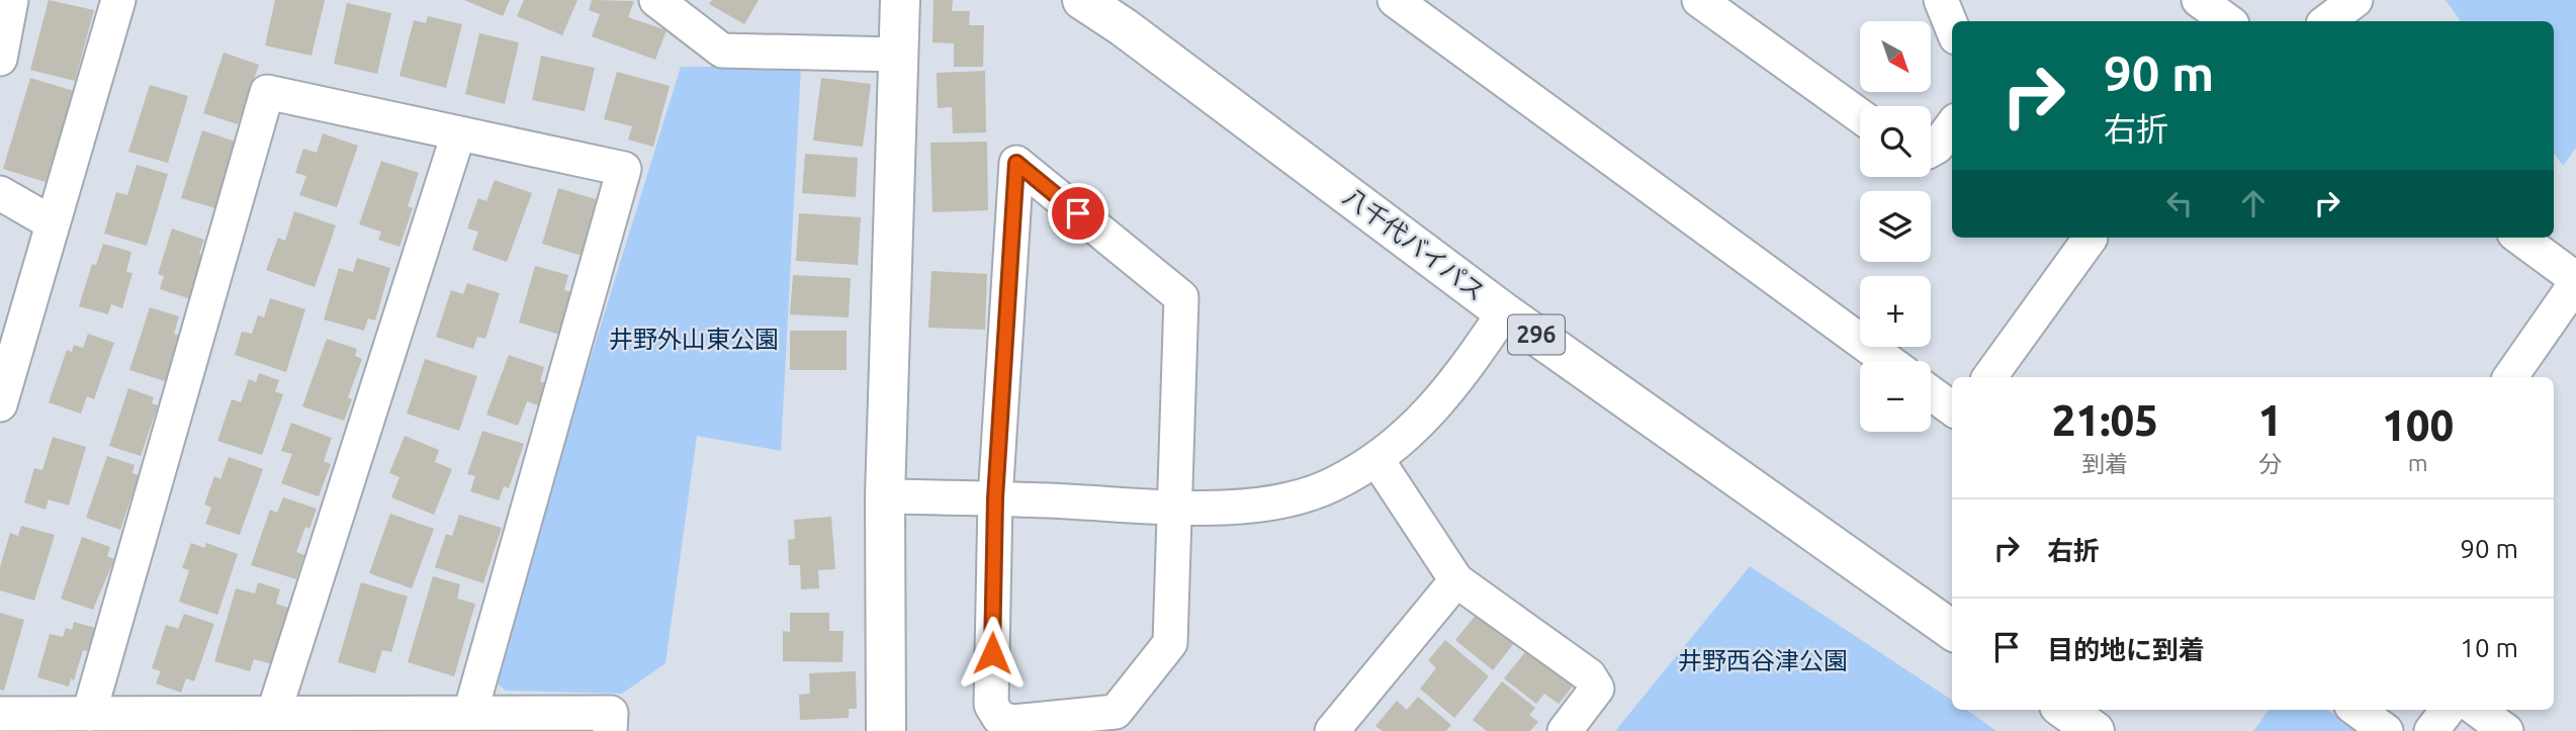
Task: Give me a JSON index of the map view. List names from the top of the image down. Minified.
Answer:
{"streets":{"main road":["八千代バイパス","296"]},"parks":["井野外山東公園","井野西谷津公園"],"north":"bottom right","page":{"map_buttons":["+","−"],"turn":["90 m","右折"],"eta":["21:05","到着","1","分","100","m"],"list":[{"name":"右折","value":"90 m"},{"name":"目的地に到着","value":"10 m"}]}}
